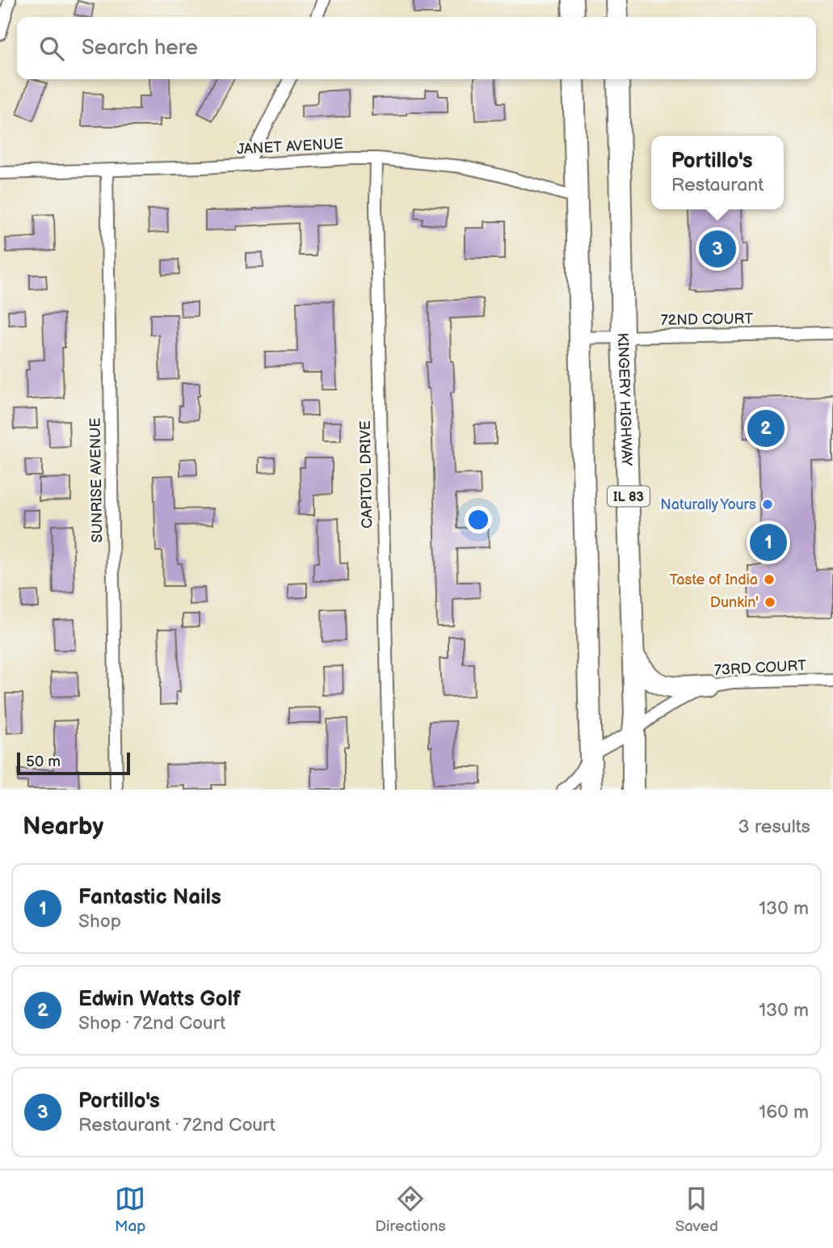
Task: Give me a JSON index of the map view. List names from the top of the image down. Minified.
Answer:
{"streets":{"highway":["KINGERY HIGHWAY","IL 83"],"street":["JANET AVENUE","72ND COURT","CAPITOL DRIVE","SUNRISE AVENUE","73RD COURT"]},"crossings":[["JANET AVENUE","CAPITOL DRIVE"],["JANET AVENUE","SUNRISE AVENUE"],["72ND COURT","KINGERY HIGHWAY"],["KINGERY HIGHWAY","73RD COURT"]],"places":["Naturally Yours","Taste of India","Dunkin'"],"scale_bar":"50 m","page":{"search":"Search here","popup":["Portillo's","Restaurant"],"pins":["3","2","1"],"scale":"50 m","heading":["Nearby","3 results"],"list":[{"mark":"1","name":"Fantastic Nails","note":"Shop","value":"130 m"},{"mark":"2","name":"Edwin Watts Golf","note":"Shop · 72nd Court","value":"130 m"},{"mark":"3","name":"Portillo's","note":"Restaurant · 72nd Court","value":"160 m"}],"nav":["Map","Directions","Saved"]}}
